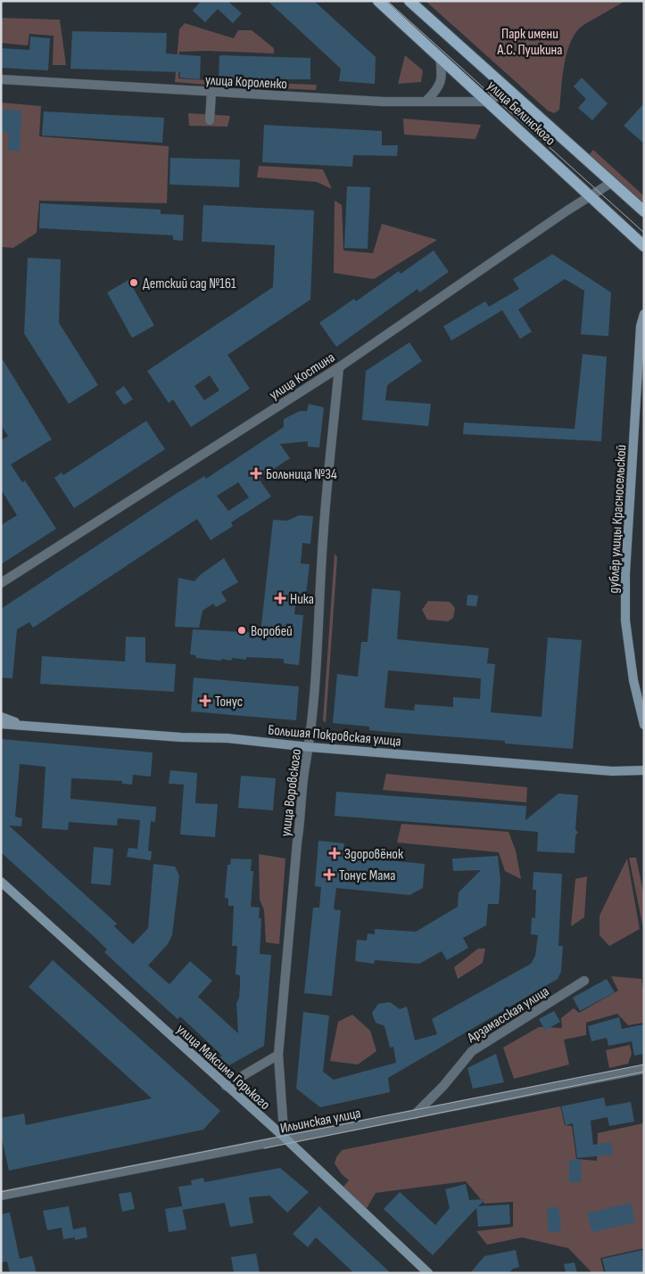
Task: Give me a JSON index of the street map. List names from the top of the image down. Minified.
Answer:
{"streets":{"main road":["улица Белинского","дублёр улицы Красносельской","Большая Покровская улица","улица Максима Горького"],"street":["улица Короленко","улица Костина","улица Воровского","Арзамасская улица","Ильинская улица"]},"crossings":[["улица Короленко","улица Белинского"],["улица Белинского","улица Костина"],["улица Костина","улица Воровского"],["Большая Покровская улица","улица Воровского"],["улица Воровского","улица Максима Горького"],["улица Воровского","Ильинская улица"],["Арзамасская улица","Ильинская улица"],["улица Максима Горького","Ильинская улица"]],"parks":["Парк имени А.С. Пушкина"],"places":{"other":["Детский сад №161","Воробей"],"health":["Больница №34","Ника","Тонус","Здоровёнок","Тонус Мама"]}}
